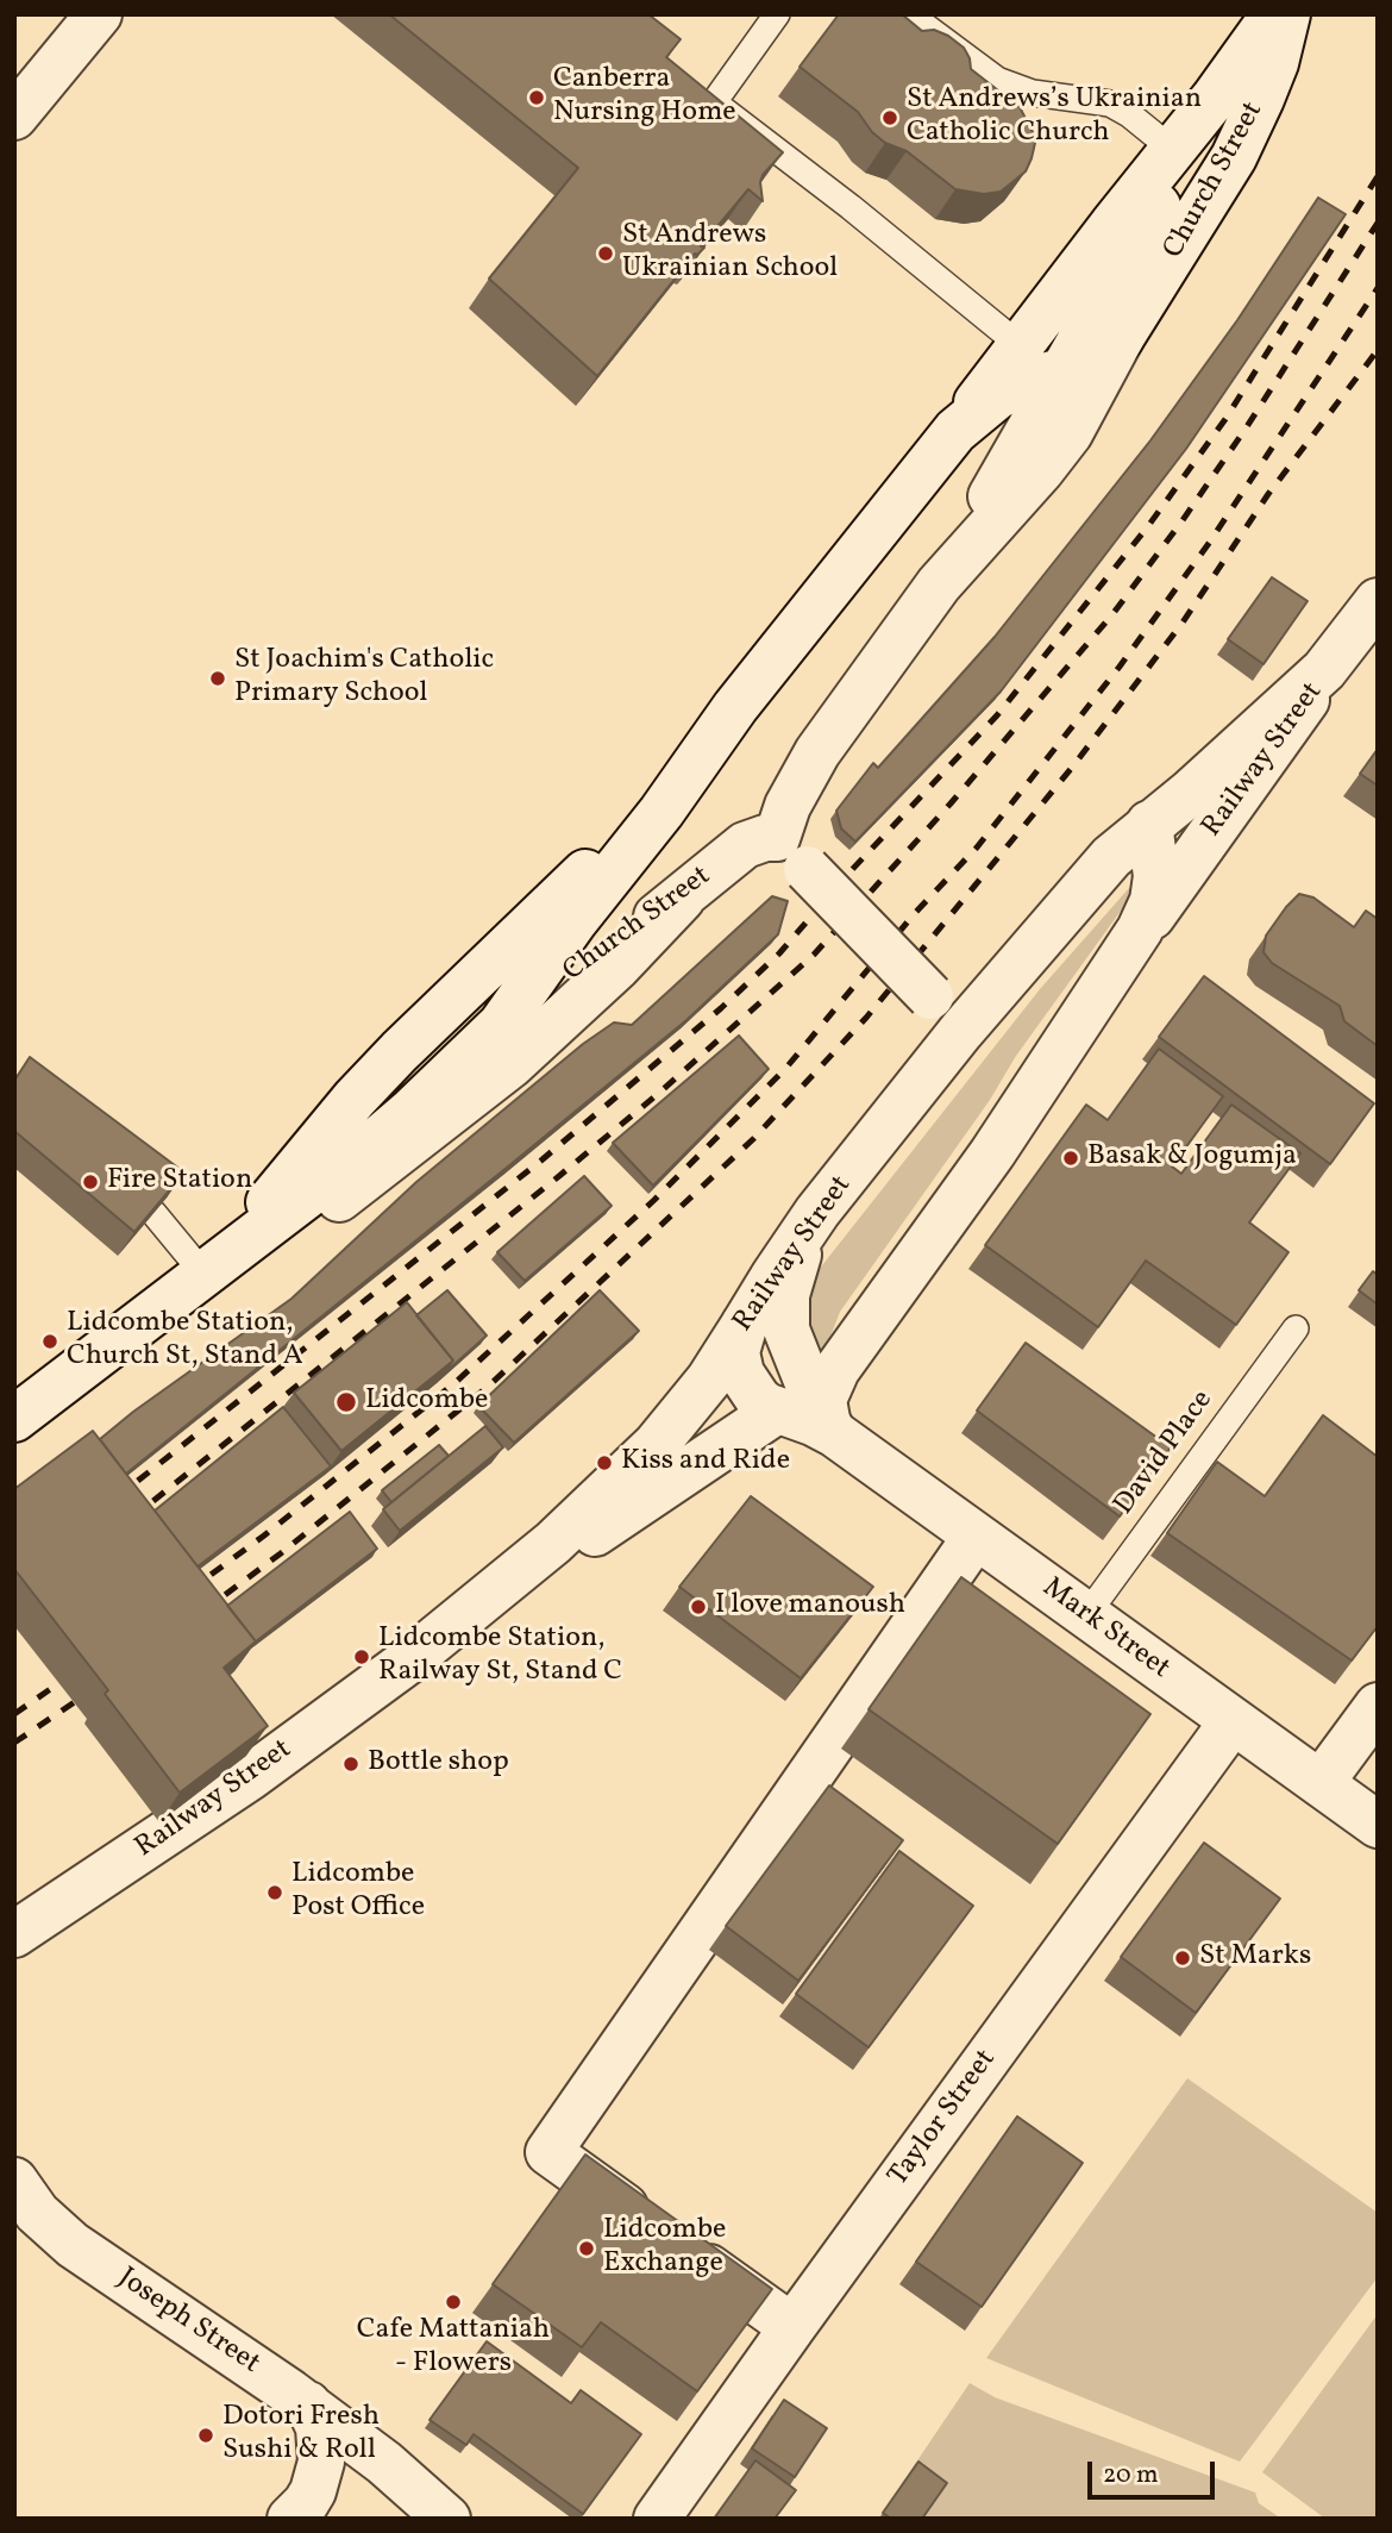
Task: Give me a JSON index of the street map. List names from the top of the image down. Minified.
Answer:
{"streets":{"street":["Church Street","Railway Street","Mark Street","Taylor Street","Joseph Street"],"lane":["David Place"]},"crossings":[["Railway Street","Mark Street"],["David Place","Mark Street"],["Mark Street","Taylor Street"]],"places":["Canberra Nursing Home","St Andrews’s Ukrainian Catholic Church","St Andrews Ukrainian School","St Joachim's Catholic Primary School","Basak & Jogumja","Fire Station","Lidcombe Station, Church St, Stand A","Lidcombe","Kiss and Ride","I love manoush","Lidcombe Station, Railway St, Stand C","Bottle shop","Lidcombe Post Office","St Marks","Lidcombe Exchange","Cafe Mattaniah - Flowers","Dotori Fresh Sushi & Roll"],"scale_bar":"20 m"}
